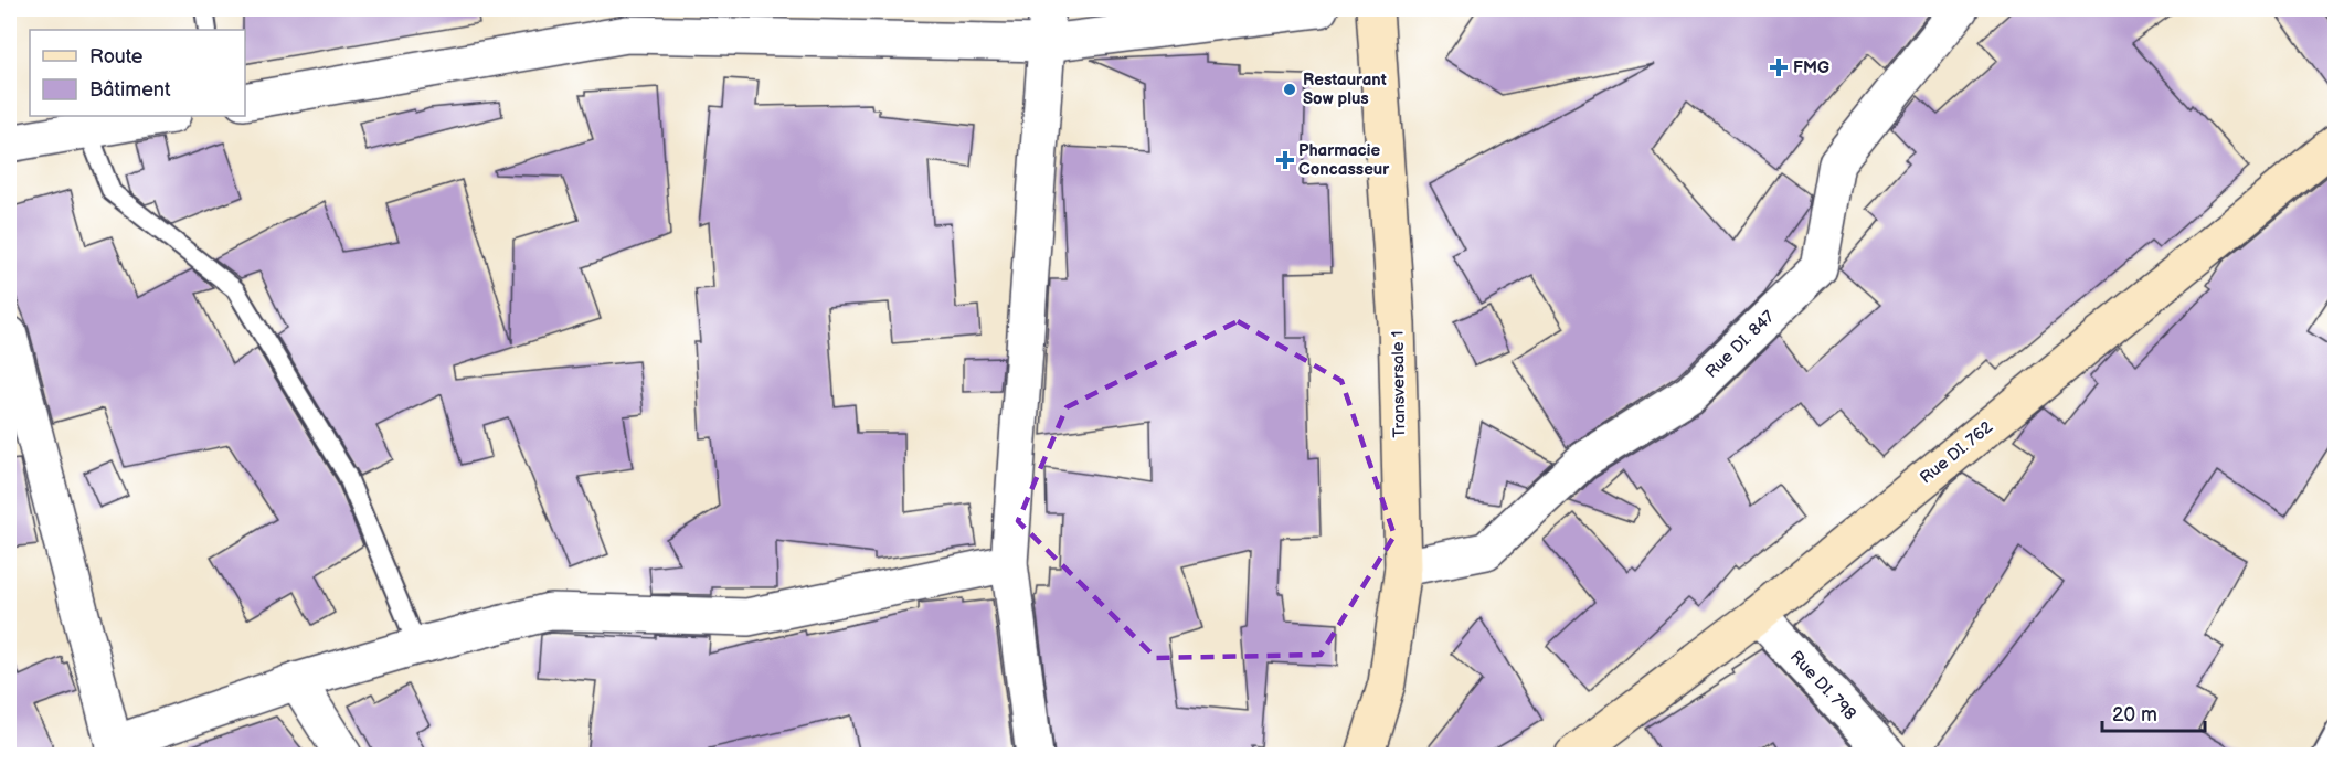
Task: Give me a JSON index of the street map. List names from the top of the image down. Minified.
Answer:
{"streets":{"street":["Rue DI. 847","Transversale 1","Rue DI. 762","Rue DI. 798"]},"crossings":[["Rue DI. 847","Transversale 1"],["Rue DI. 762","Rue DI. 798"]],"places":{"health":["FMG","Pharmacie Concasseur"],"other":["Restaurant Sow plus"]},"legend":["Route","Bâtiment"],"scale_bar":"20 m"}
